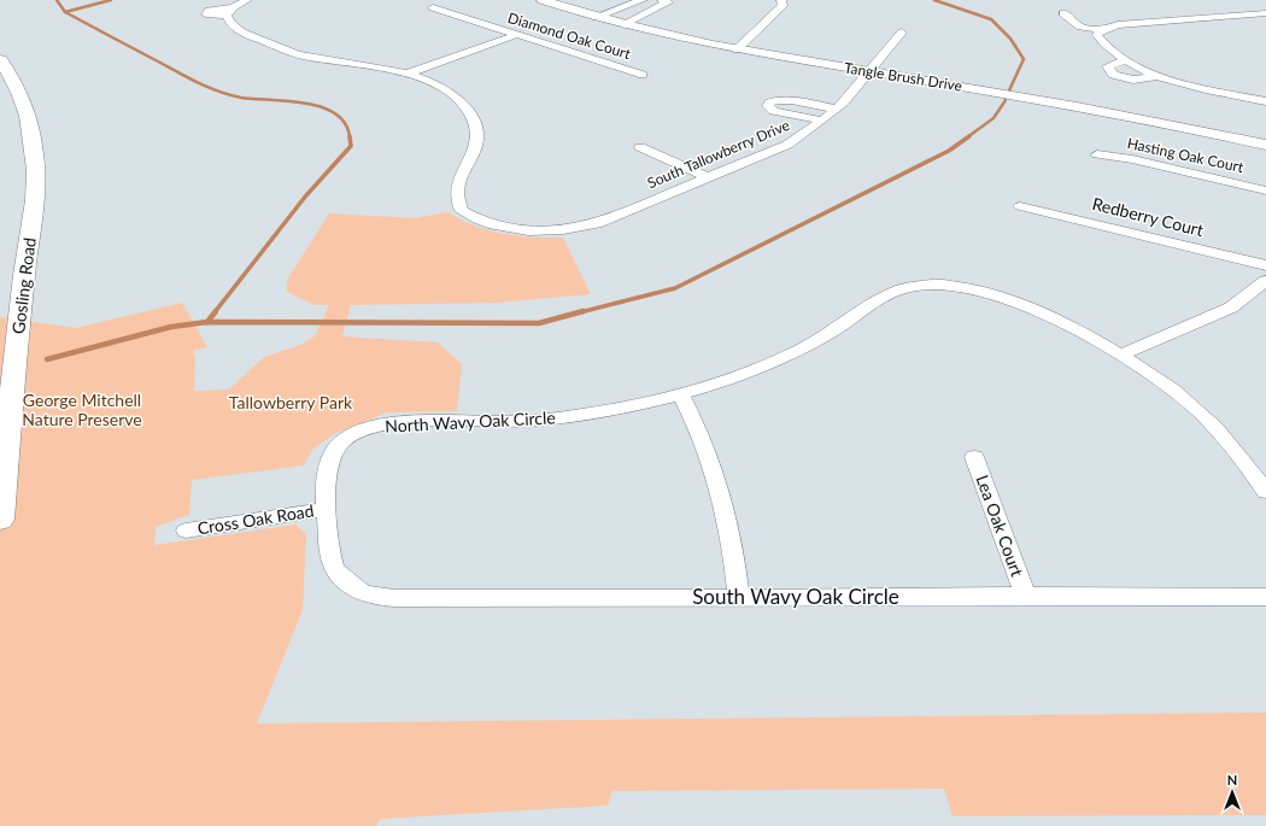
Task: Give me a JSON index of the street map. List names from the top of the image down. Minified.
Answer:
{"streets":{"main road":["Gosling Road"],"street":["Diamond Oak Court","Tangle Brush Drive","South Tallowberry Drive","Hasting Oak Court","Redberry Court","North Wavy Oak Circle","Cross Oak Road","Lea Oak Court","South Wavy Oak Circle"]},"crossings":[["Tangle Brush Drive","South Tallowberry Drive"],["North Wavy Oak Circle","Cross Oak Road"],["North Wavy Oak Circle","South Wavy Oak Circle"],["Lea Oak Court","South Wavy Oak Circle"]],"parks":["George Mitchell Nature Preserve","Tallowberry Park"],"north":"top"}
